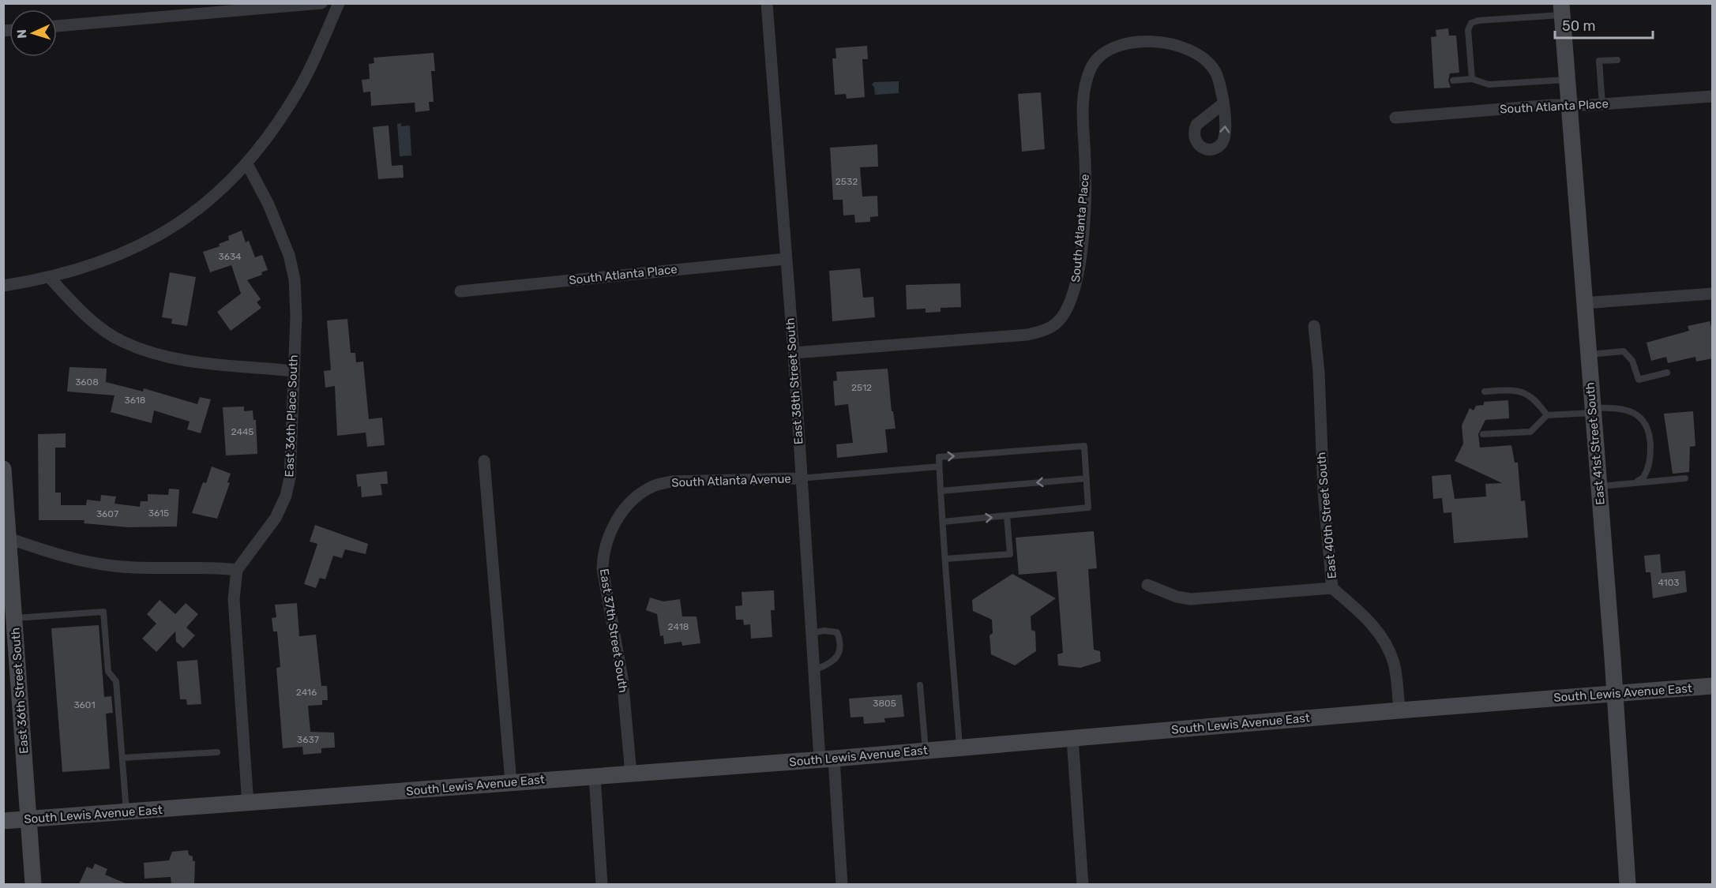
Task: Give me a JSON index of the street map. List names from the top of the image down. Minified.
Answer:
{"streets":{"main road":["East 41st Street South","East 36th Street South","South Lewis Avenue East"],"street":["South Atlanta Place","East 38th Street South","East 36th Place South","South Atlanta Avenue","East 40th Street South","East 37th Street South"]},"crossings":[["South Atlanta Place","East 38th Street South"],["South Atlanta Place","East 41st Street South"],["East 38th Street South","South Atlanta Avenue"],["East 38th Street South","South Lewis Avenue East"],["East 41st Street South","South Lewis Avenue East"],["South Atlanta Avenue","East 37th Street South"],["East 40th Street South","South Lewis Avenue East"],["East 37th Street South","South Lewis Avenue East"],["East 36th Street South","South Lewis Avenue East"]],"house_numbers":["2532","3634","3608","2512","3618","2445","3615","3607","4103","2418","2416","3805","3601","3637"],"scale_bar":"50 m","north":"left"}
